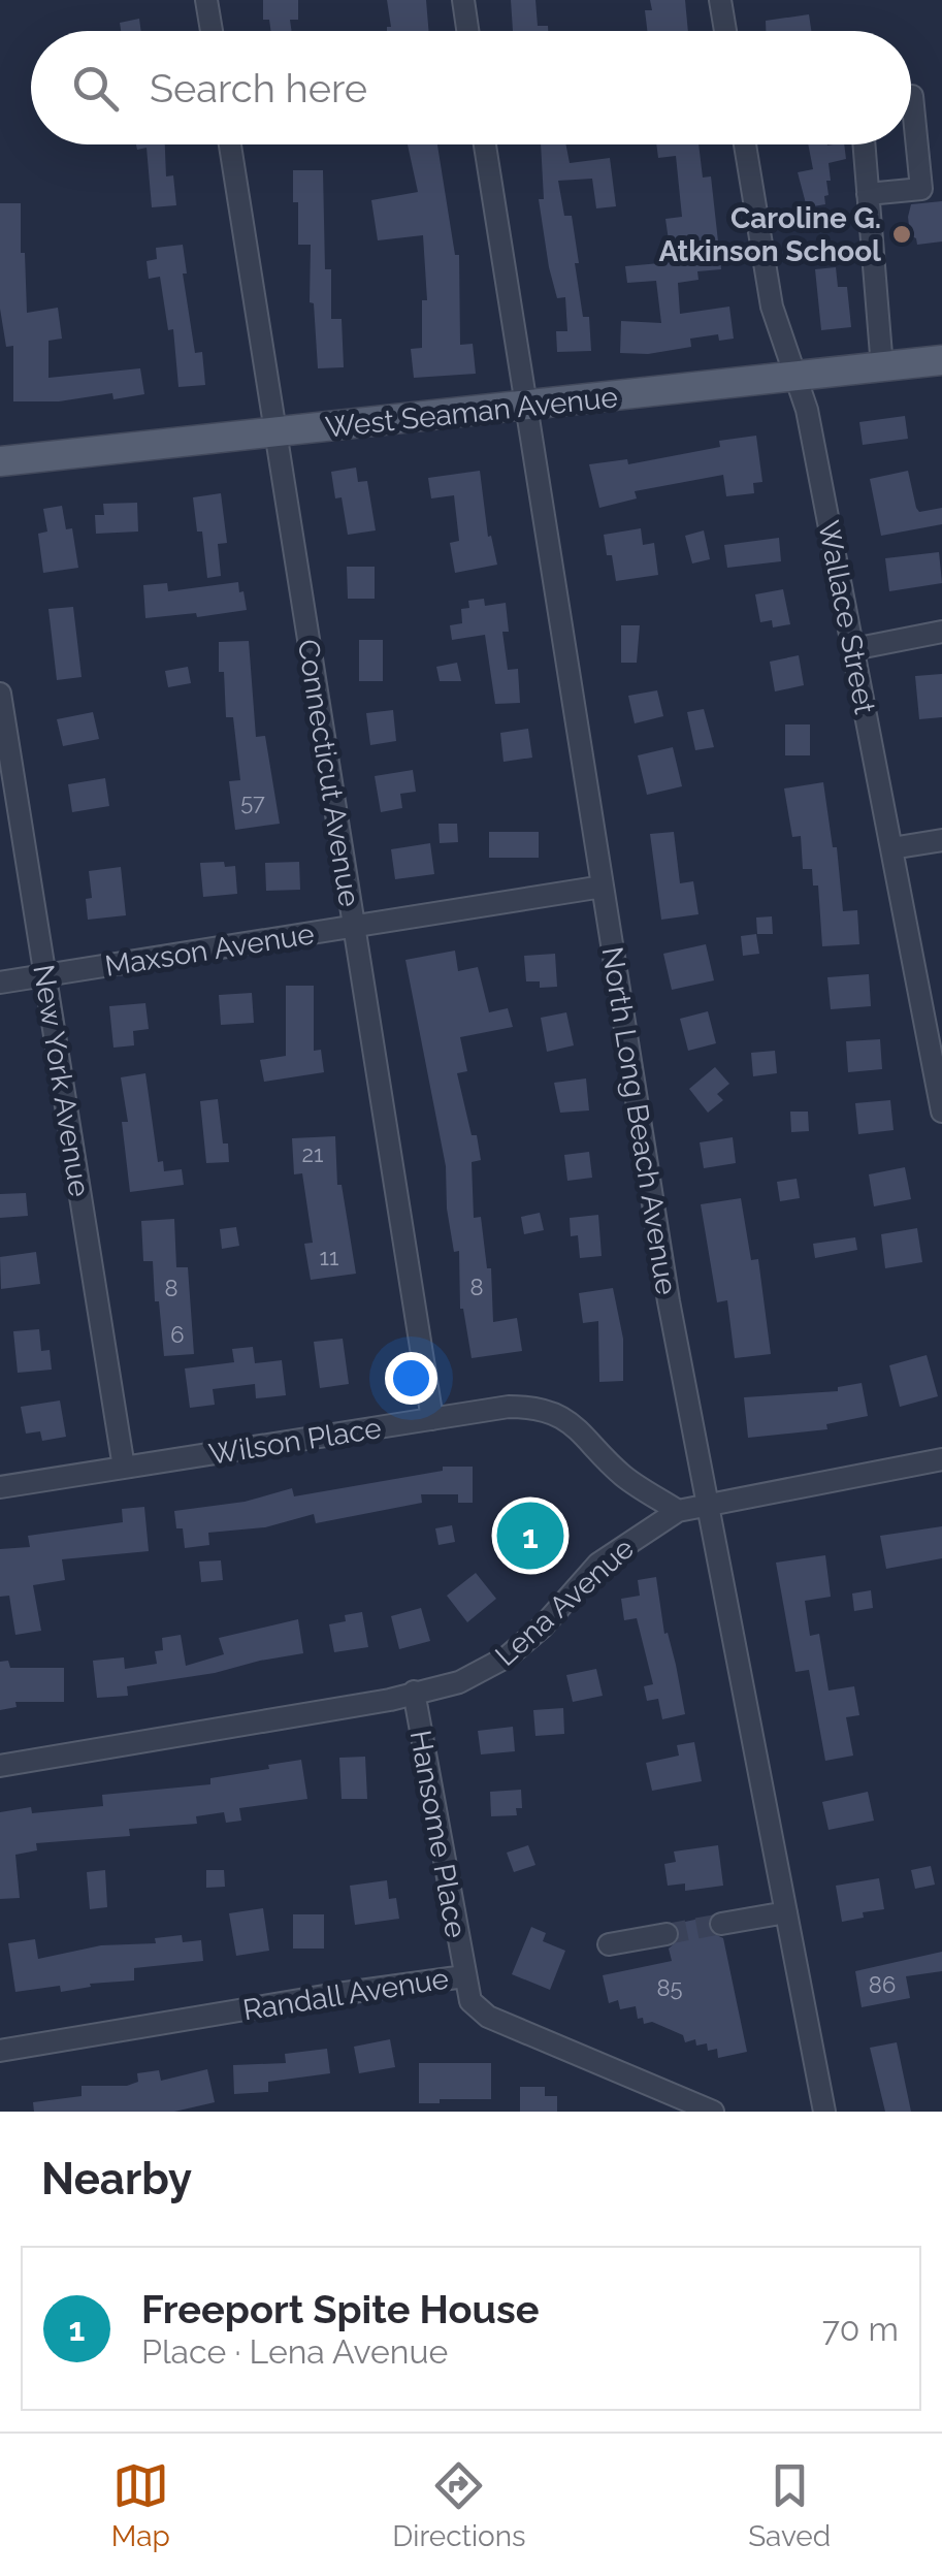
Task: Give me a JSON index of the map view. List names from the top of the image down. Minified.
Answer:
{"streets":{"main road":["West Seaman Avenue"],"street":["Wallace Street","Connecticut Avenue","Maxson Avenue","New York Avenue","North Long Beach Avenue","Wilson Place","Lena Avenue","Hansome Place","Randall Avenue"]},"crossings":[["West Seaman Avenue","Wallace Street"],["West Seaman Avenue","Connecticut Avenue"],["West Seaman Avenue","North Long Beach Avenue"],["Connecticut Avenue","Maxson Avenue"],["Connecticut Avenue","Wilson Place"],["Maxson Avenue","New York Avenue"],["Maxson Avenue","North Long Beach Avenue"],["New York Avenue","Wilson Place"],["North Long Beach Avenue","Lena Avenue"],["Wilson Place","Lena Avenue"],["Lena Avenue","Hansome Place"],["Hansome Place","Randall Avenue"]],"places":["Caroline G. Atkinson School"],"house_numbers":["57","21","11","8","8","6","86","85"],"page":{"search":"Search here","pins":"1","heading":"Nearby","list":[{"mark":"1","name":"Freeport Spite House","note":"Place · Lena Avenue","value":"70 m"}],"nav":["Map","Directions","Saved"]}}
